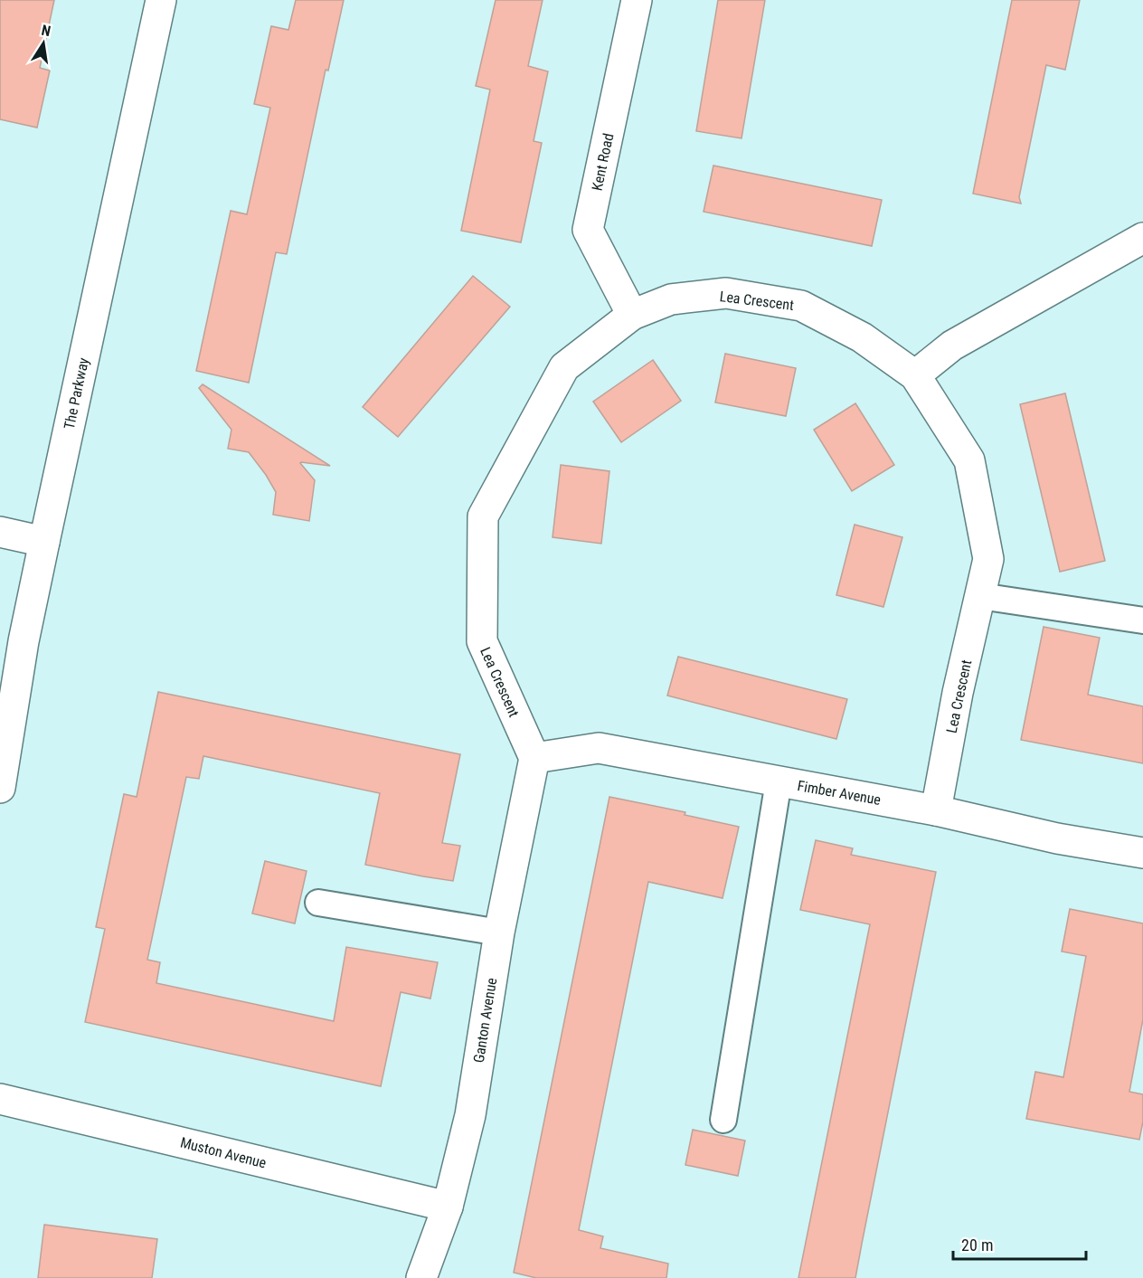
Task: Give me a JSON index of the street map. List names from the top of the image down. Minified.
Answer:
{"streets":{"street":["Kent Road","Lea Crescent","The Parkway","Fimber Avenue","Ganton Avenue","Muston Avenue"]},"crossings":[["Kent Road","Lea Crescent"],["Lea Crescent","Fimber Avenue"],["Lea Crescent","Ganton Avenue"],["Fimber Avenue","Ganton Avenue"],["Ganton Avenue","Muston Avenue"]],"scale_bar":"20 m","north":"top"}
